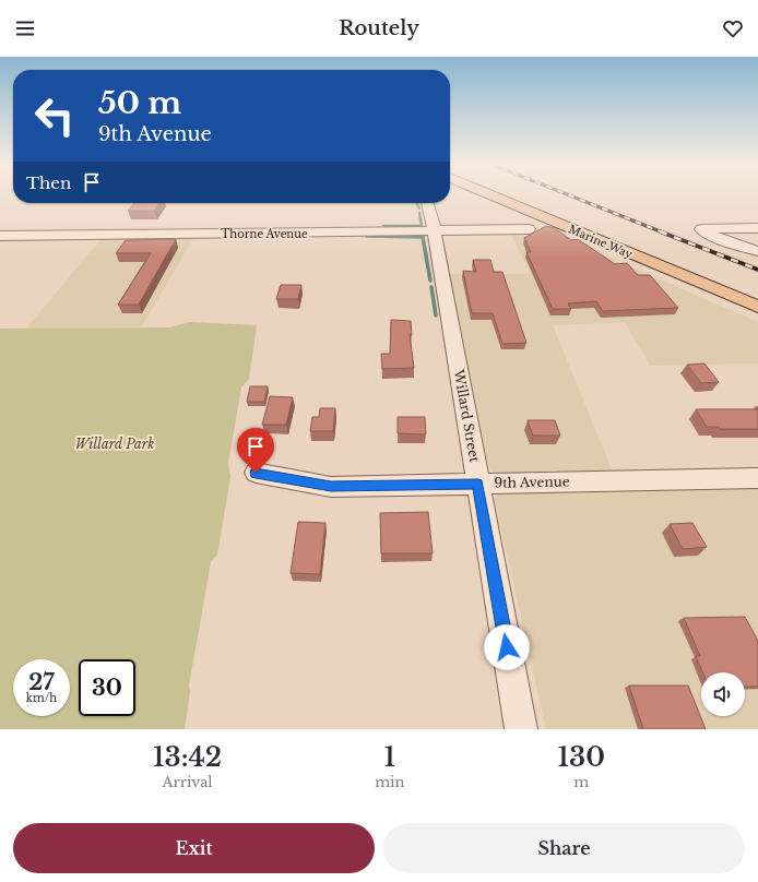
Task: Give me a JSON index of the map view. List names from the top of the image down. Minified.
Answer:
{"streets":{"main road":["Marine Way"],"street":["Thorne Avenue","Willard Street","9th Avenue"]},"crossings":[["Thorne Avenue","Willard Street"],["Willard Street","9th Avenue"]],"parks":["Willard Park"],"page":{"header":"Routely","turn":["50 m","9th Avenue"],"then":"Then","speed":"27 km/h","limit":"30","eta":["13:42","Arrival","1","min","130","m"],"buttons":["Exit","Share"]}}
